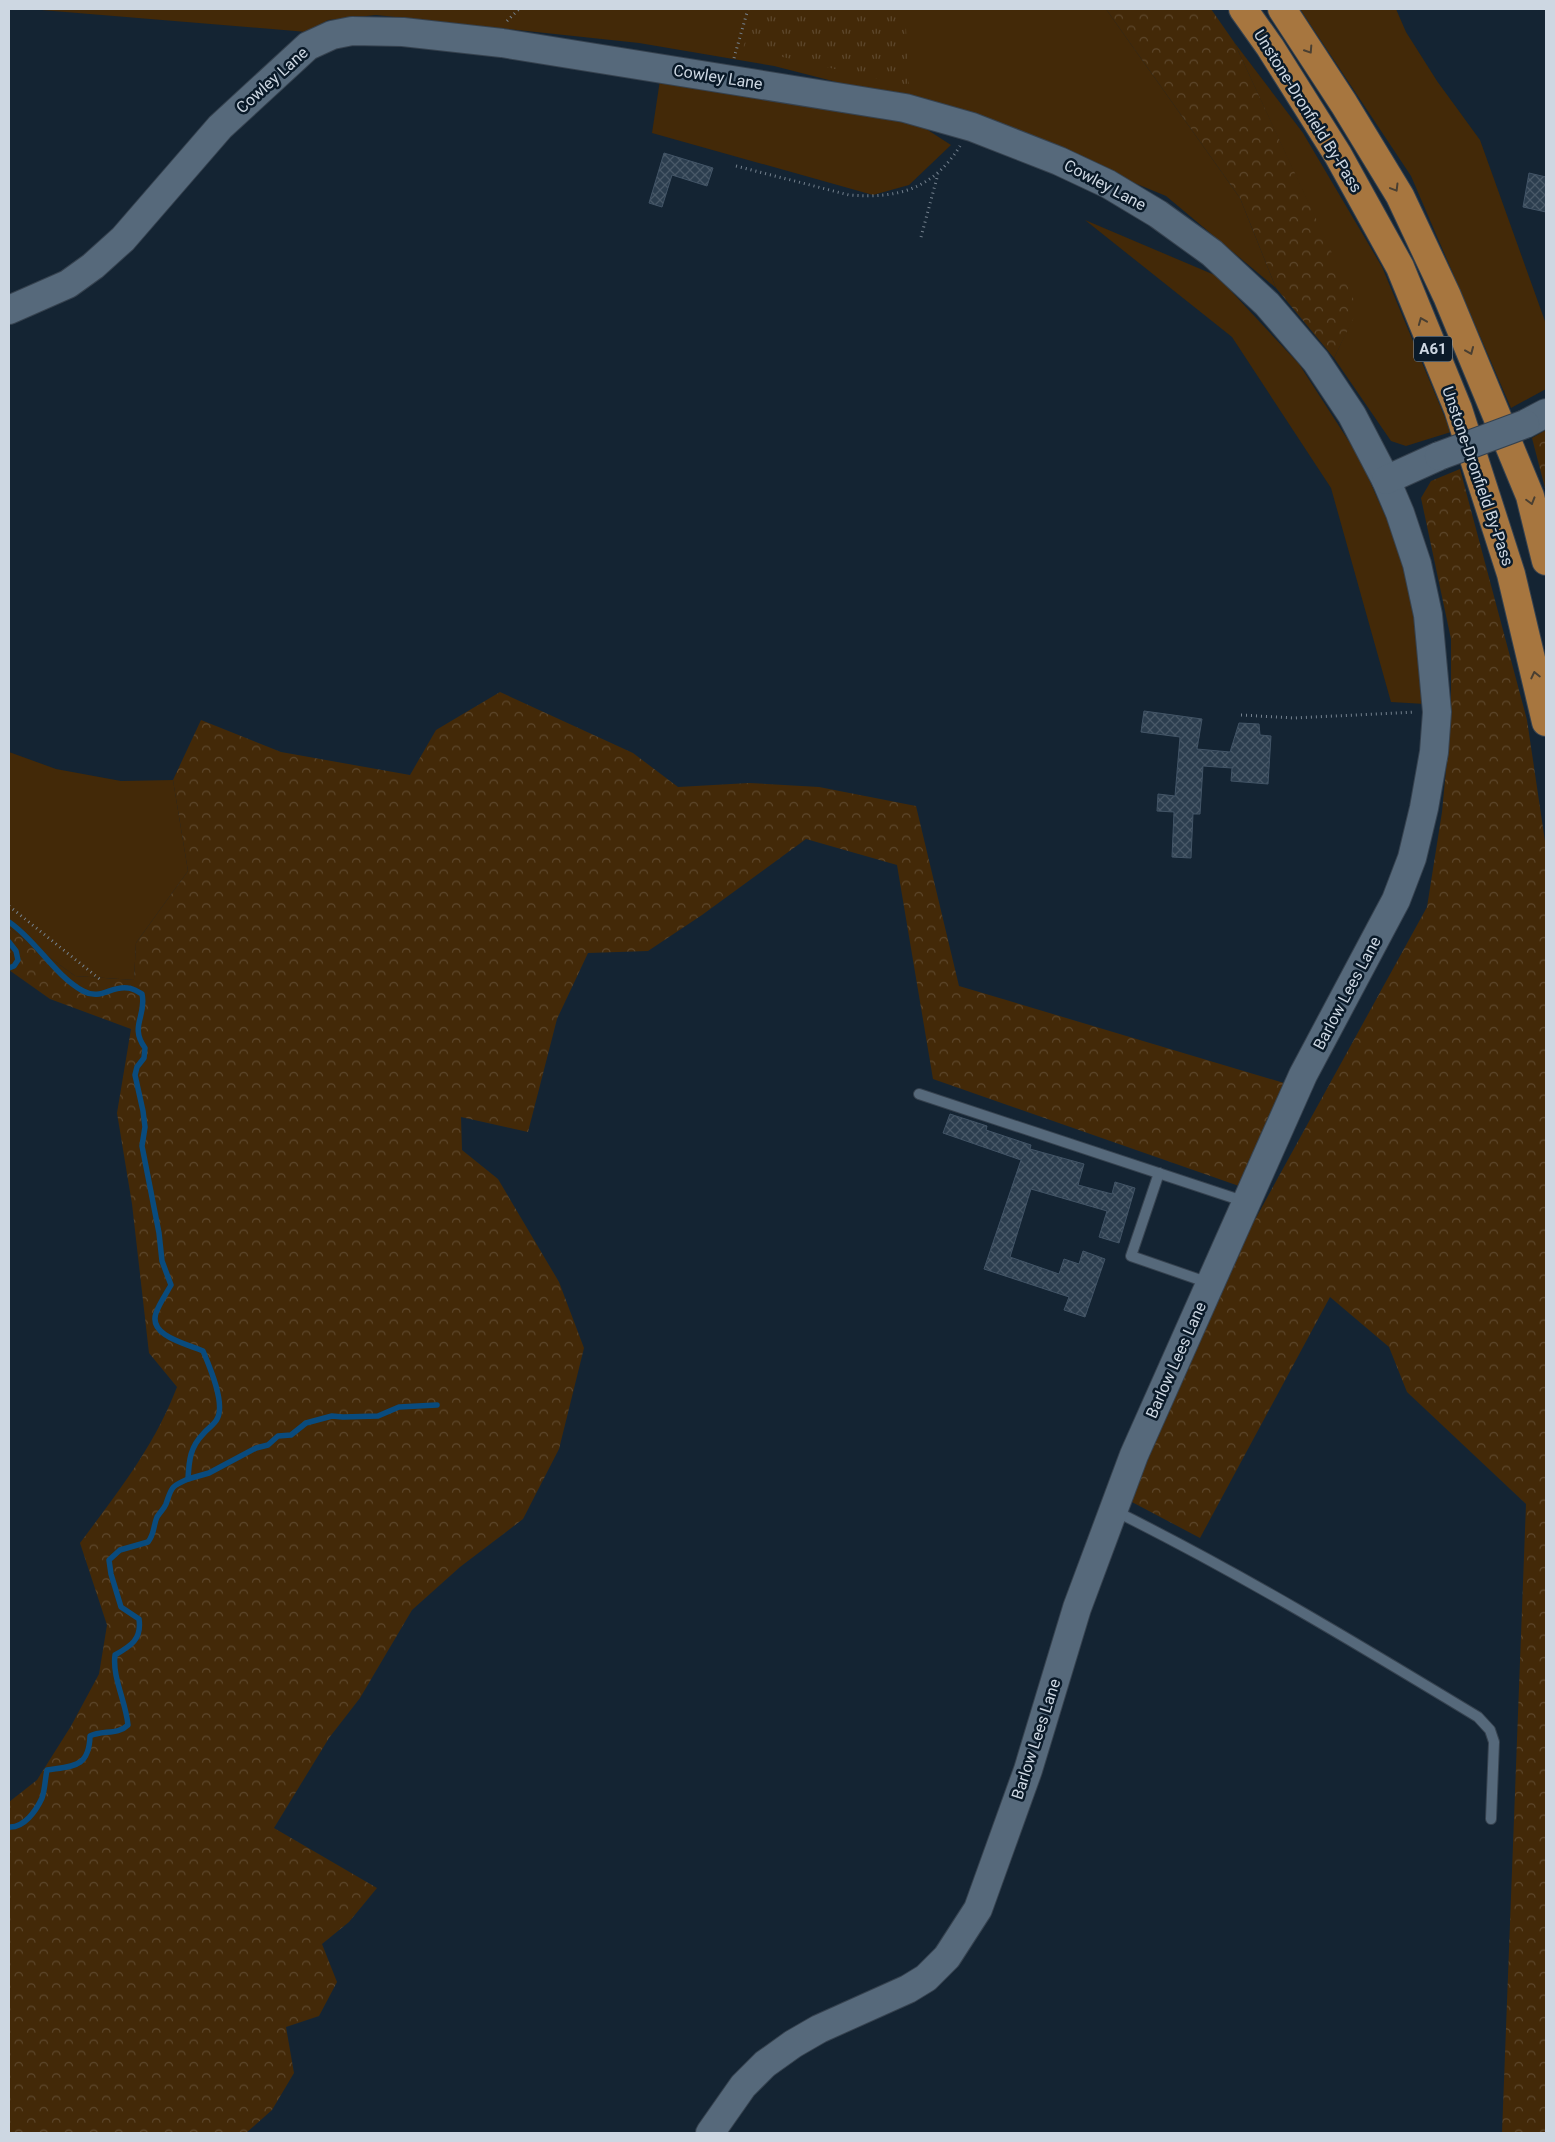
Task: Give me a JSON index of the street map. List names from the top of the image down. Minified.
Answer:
{"streets":{"highway":["Unstone-Dronfield By-Pass","A61"],"street":["Cowley Lane","Barlow Lees Lane"]},"crossings":[["Cowley Lane","Barlow Lees Lane"]]}
